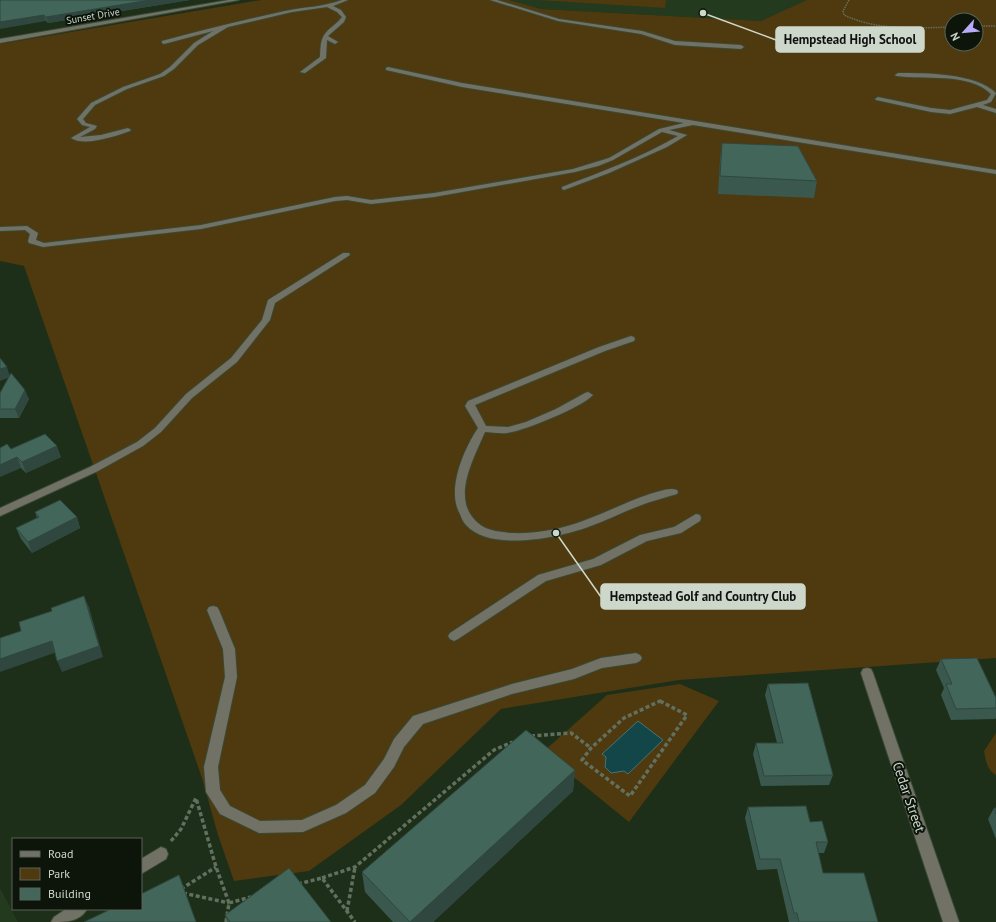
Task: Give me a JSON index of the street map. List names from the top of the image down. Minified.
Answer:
{"streets":{"street":["Sunset Drive","Cedar Street"]},"places":["Hempstead High School","Hempstead Golf and Country Club"],"legend":["Road","Park","Building"],"north":"bottom left"}
